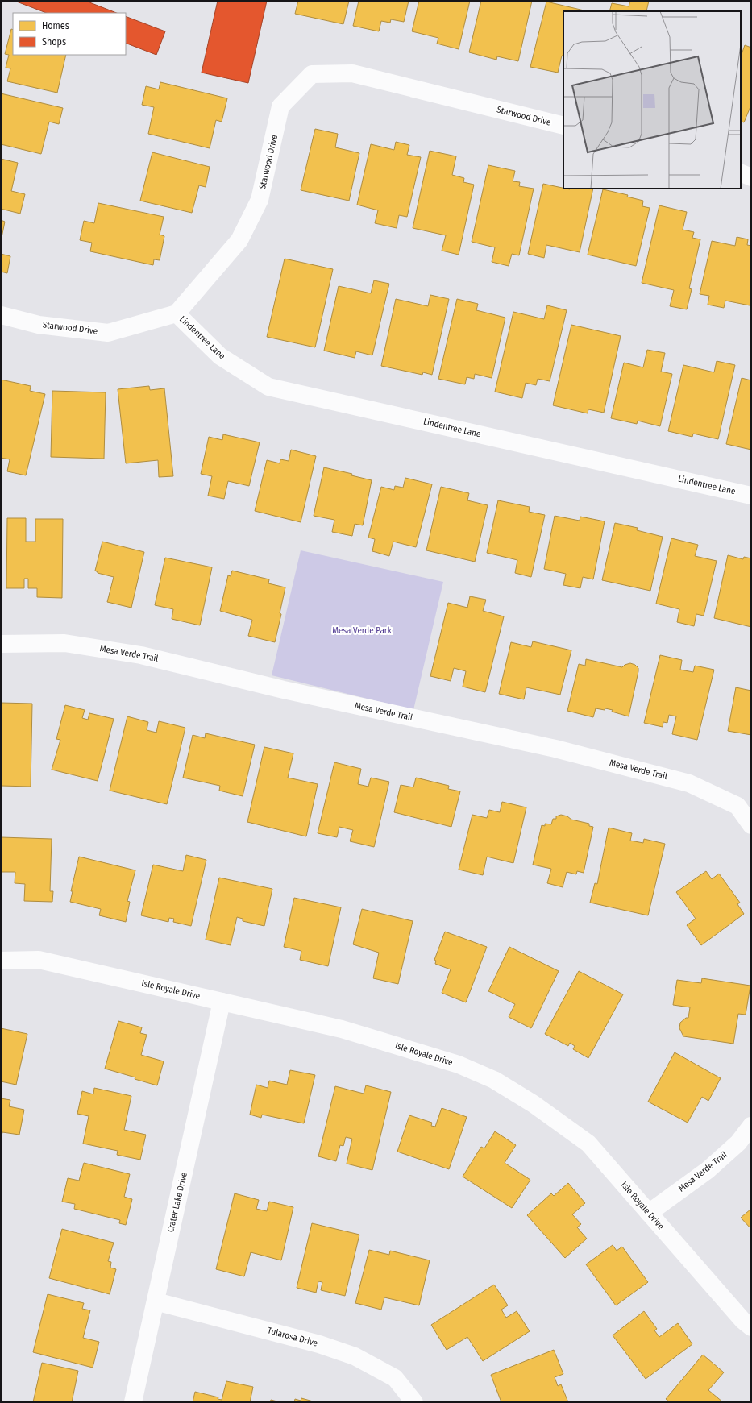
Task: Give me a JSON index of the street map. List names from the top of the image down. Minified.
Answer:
{"streets":{"street":["Starwood Drive","Lindentree Lane","Mesa Verde Trail","Isle Royale Drive","Crater Lake Drive","Tularosa Drive"]},"crossings":[["Starwood Drive","Lindentree Lane"],["Mesa Verde Trail","Isle Royale Drive"],["Isle Royale Drive","Crater Lake Drive"],["Crater Lake Drive","Tularosa Drive"]],"parks":["Mesa Verde Park"],"legend":["Homes","Shops"]}
